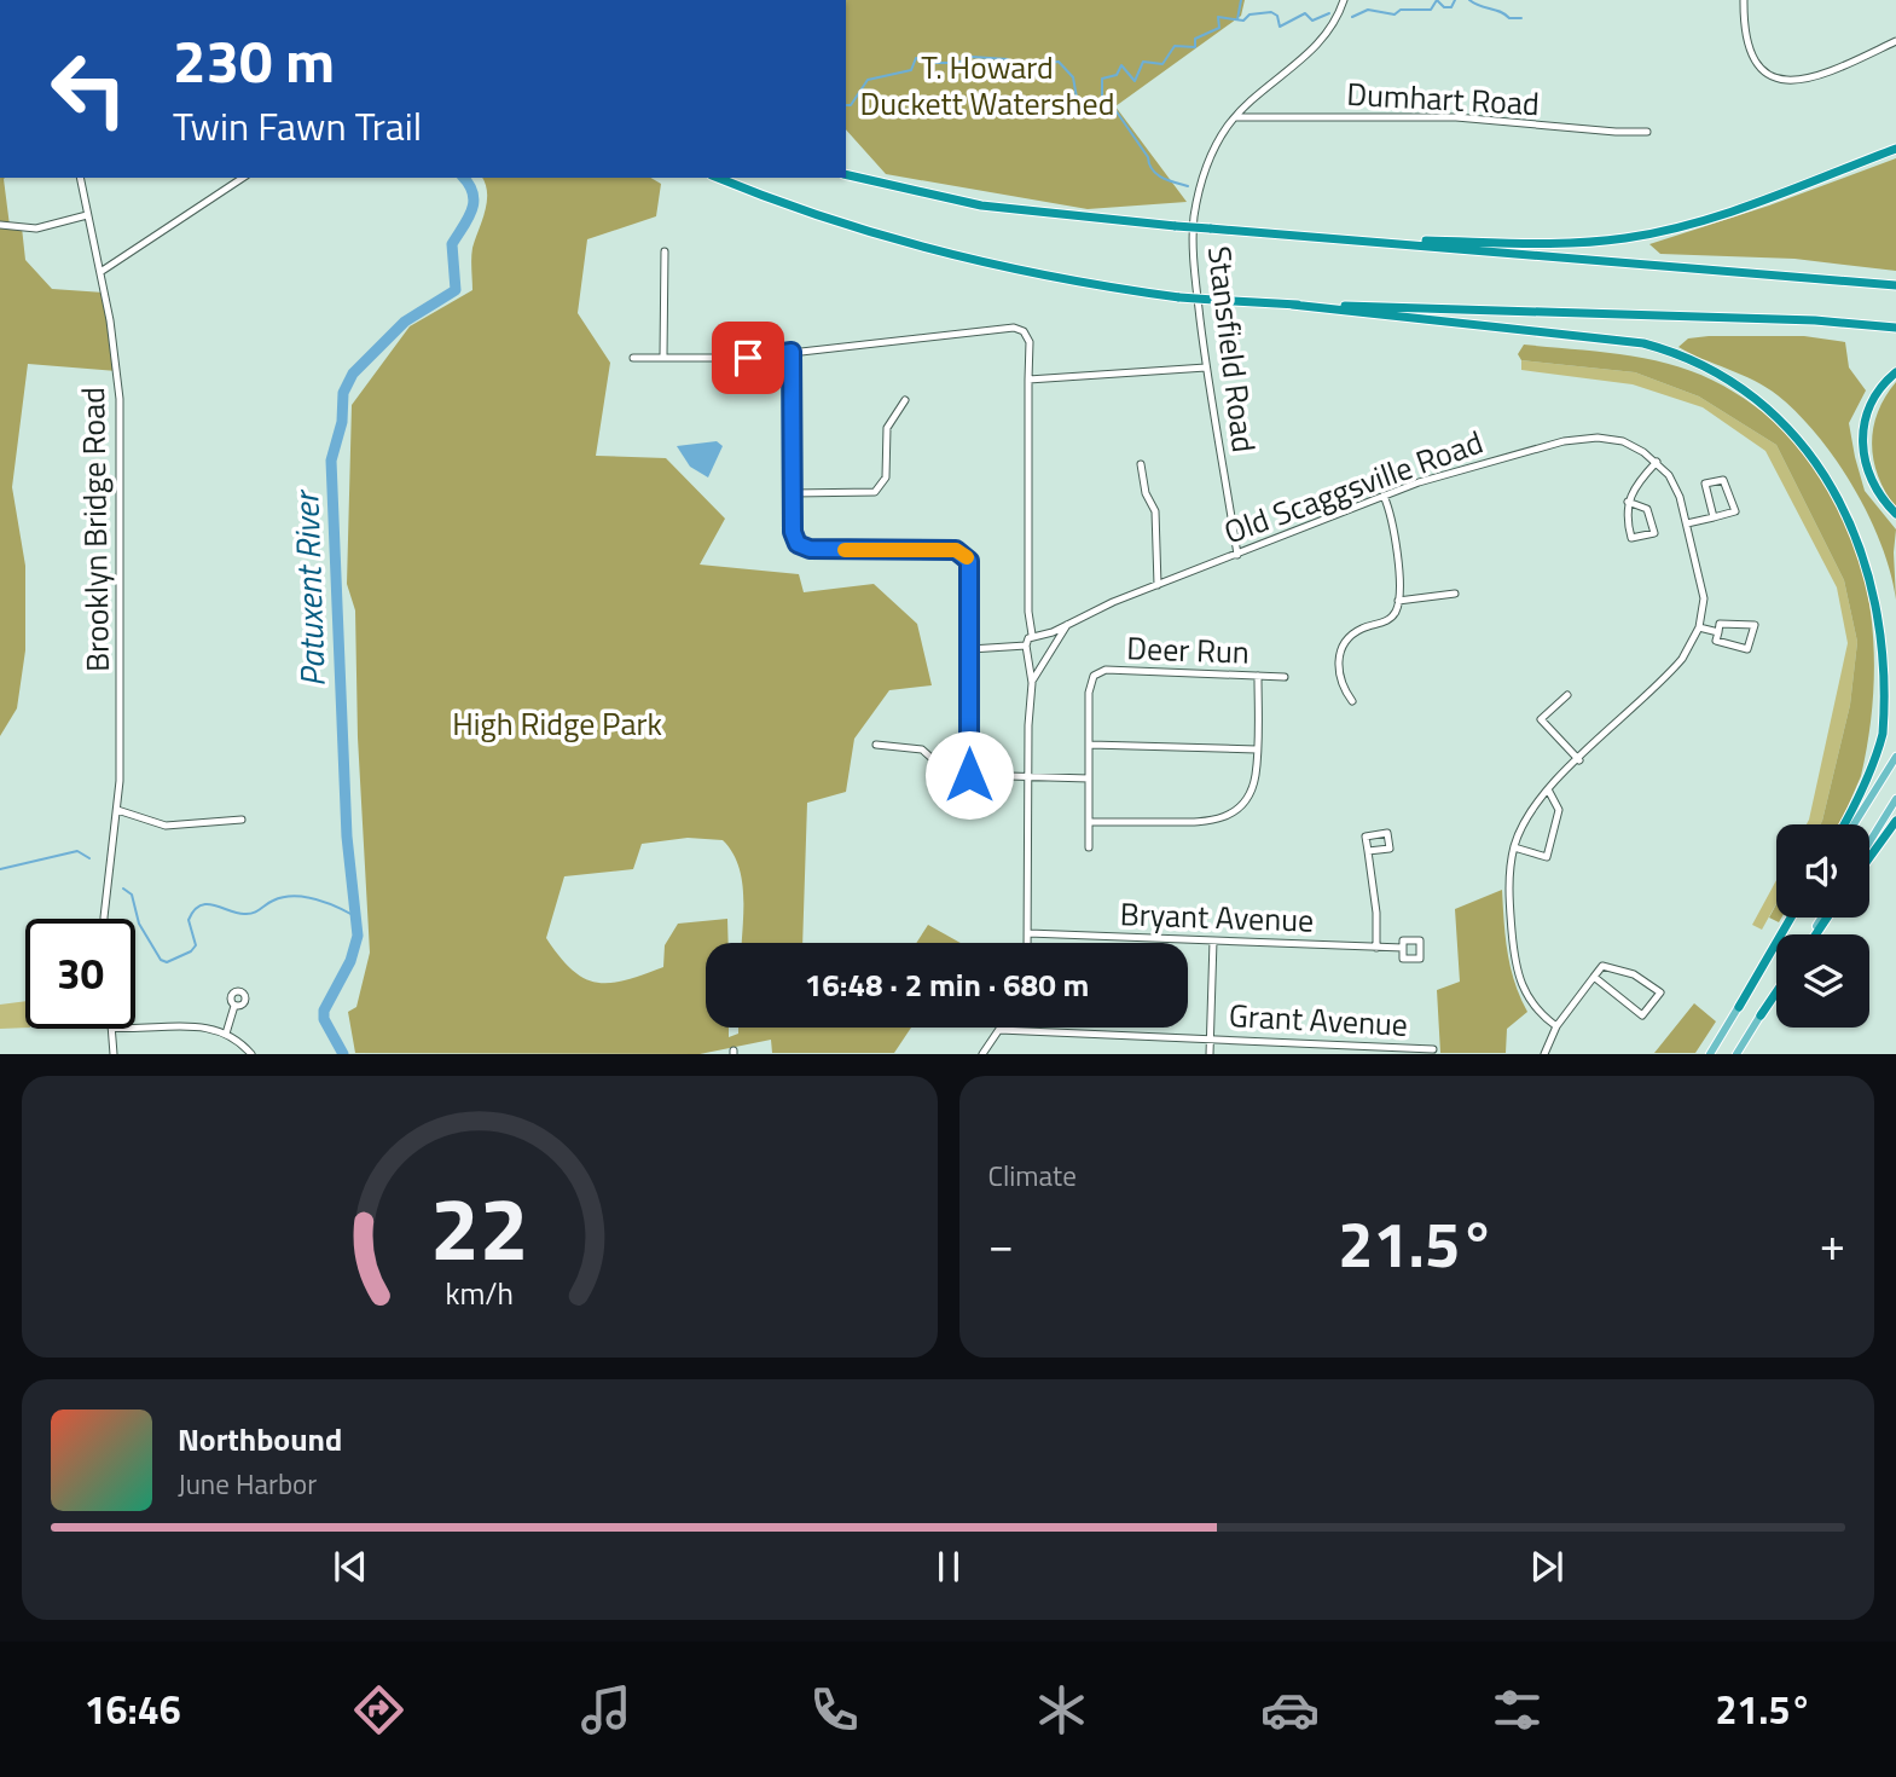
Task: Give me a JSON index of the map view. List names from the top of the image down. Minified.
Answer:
{"streets":{"street":["Dumhart Road","Stansfield Road","Old Scaggsville Road","Brooklyn Bridge Road","Deer Run","Bryant Avenue","Grant Avenue"]},"crossings":[["Dumhart Road","Stansfield Road"],["Stansfield Road","Old Scaggsville Road"]],"water":["Patuxent River"],"parks":["T. Howard Duckett Watershed","High Ridge Park"],"page":{"turn":["230 m","Twin Fawn Trail"],"limit":"30","trip":"16:48 · 2 min · 680 m","tile":"Climate","heat":["−","21.5°","+"],"song":["Northbound","June Harbor"],"tabs":["16:46","21.5°"],"gauge":["22","km/h"]}}
